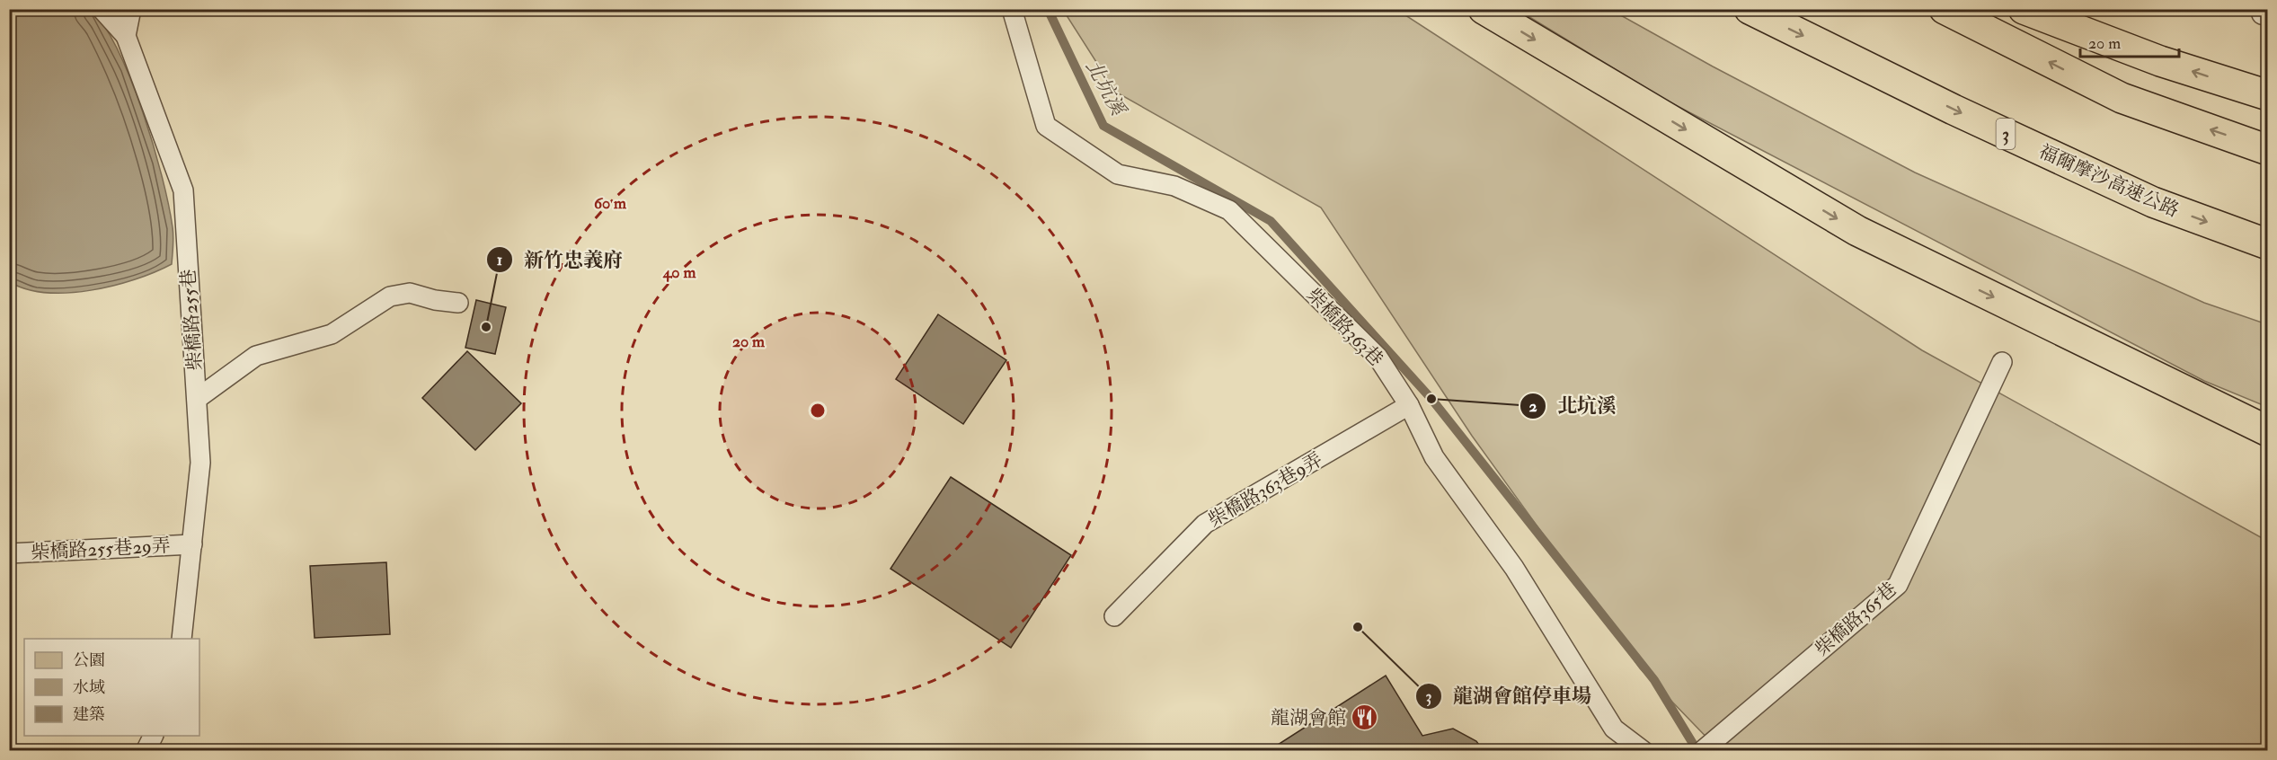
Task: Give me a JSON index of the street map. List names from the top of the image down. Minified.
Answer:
{"streets":{"highway":["3","福爾摩沙高速公路"],"lane":["柴橋路255巷","柴橋路363巷","柴橋路363巷9弄","柴橋路255巷29弄","柴橋路365巷"]},"crossings":[["柴橋路255巷","柴橋路255巷29弄"],["柴橋路363巷","柴橋路363巷9弄"]],"water":["北坑溪"],"places":{"other":["新竹忠義府","北坑溪","龍湖會館停車場"],"restaurant":["龍湖會館"]},"legend":["公園","水域","建築"],"scale_bar":"20 m","rings":["60 m","40 m","20 m"]}
